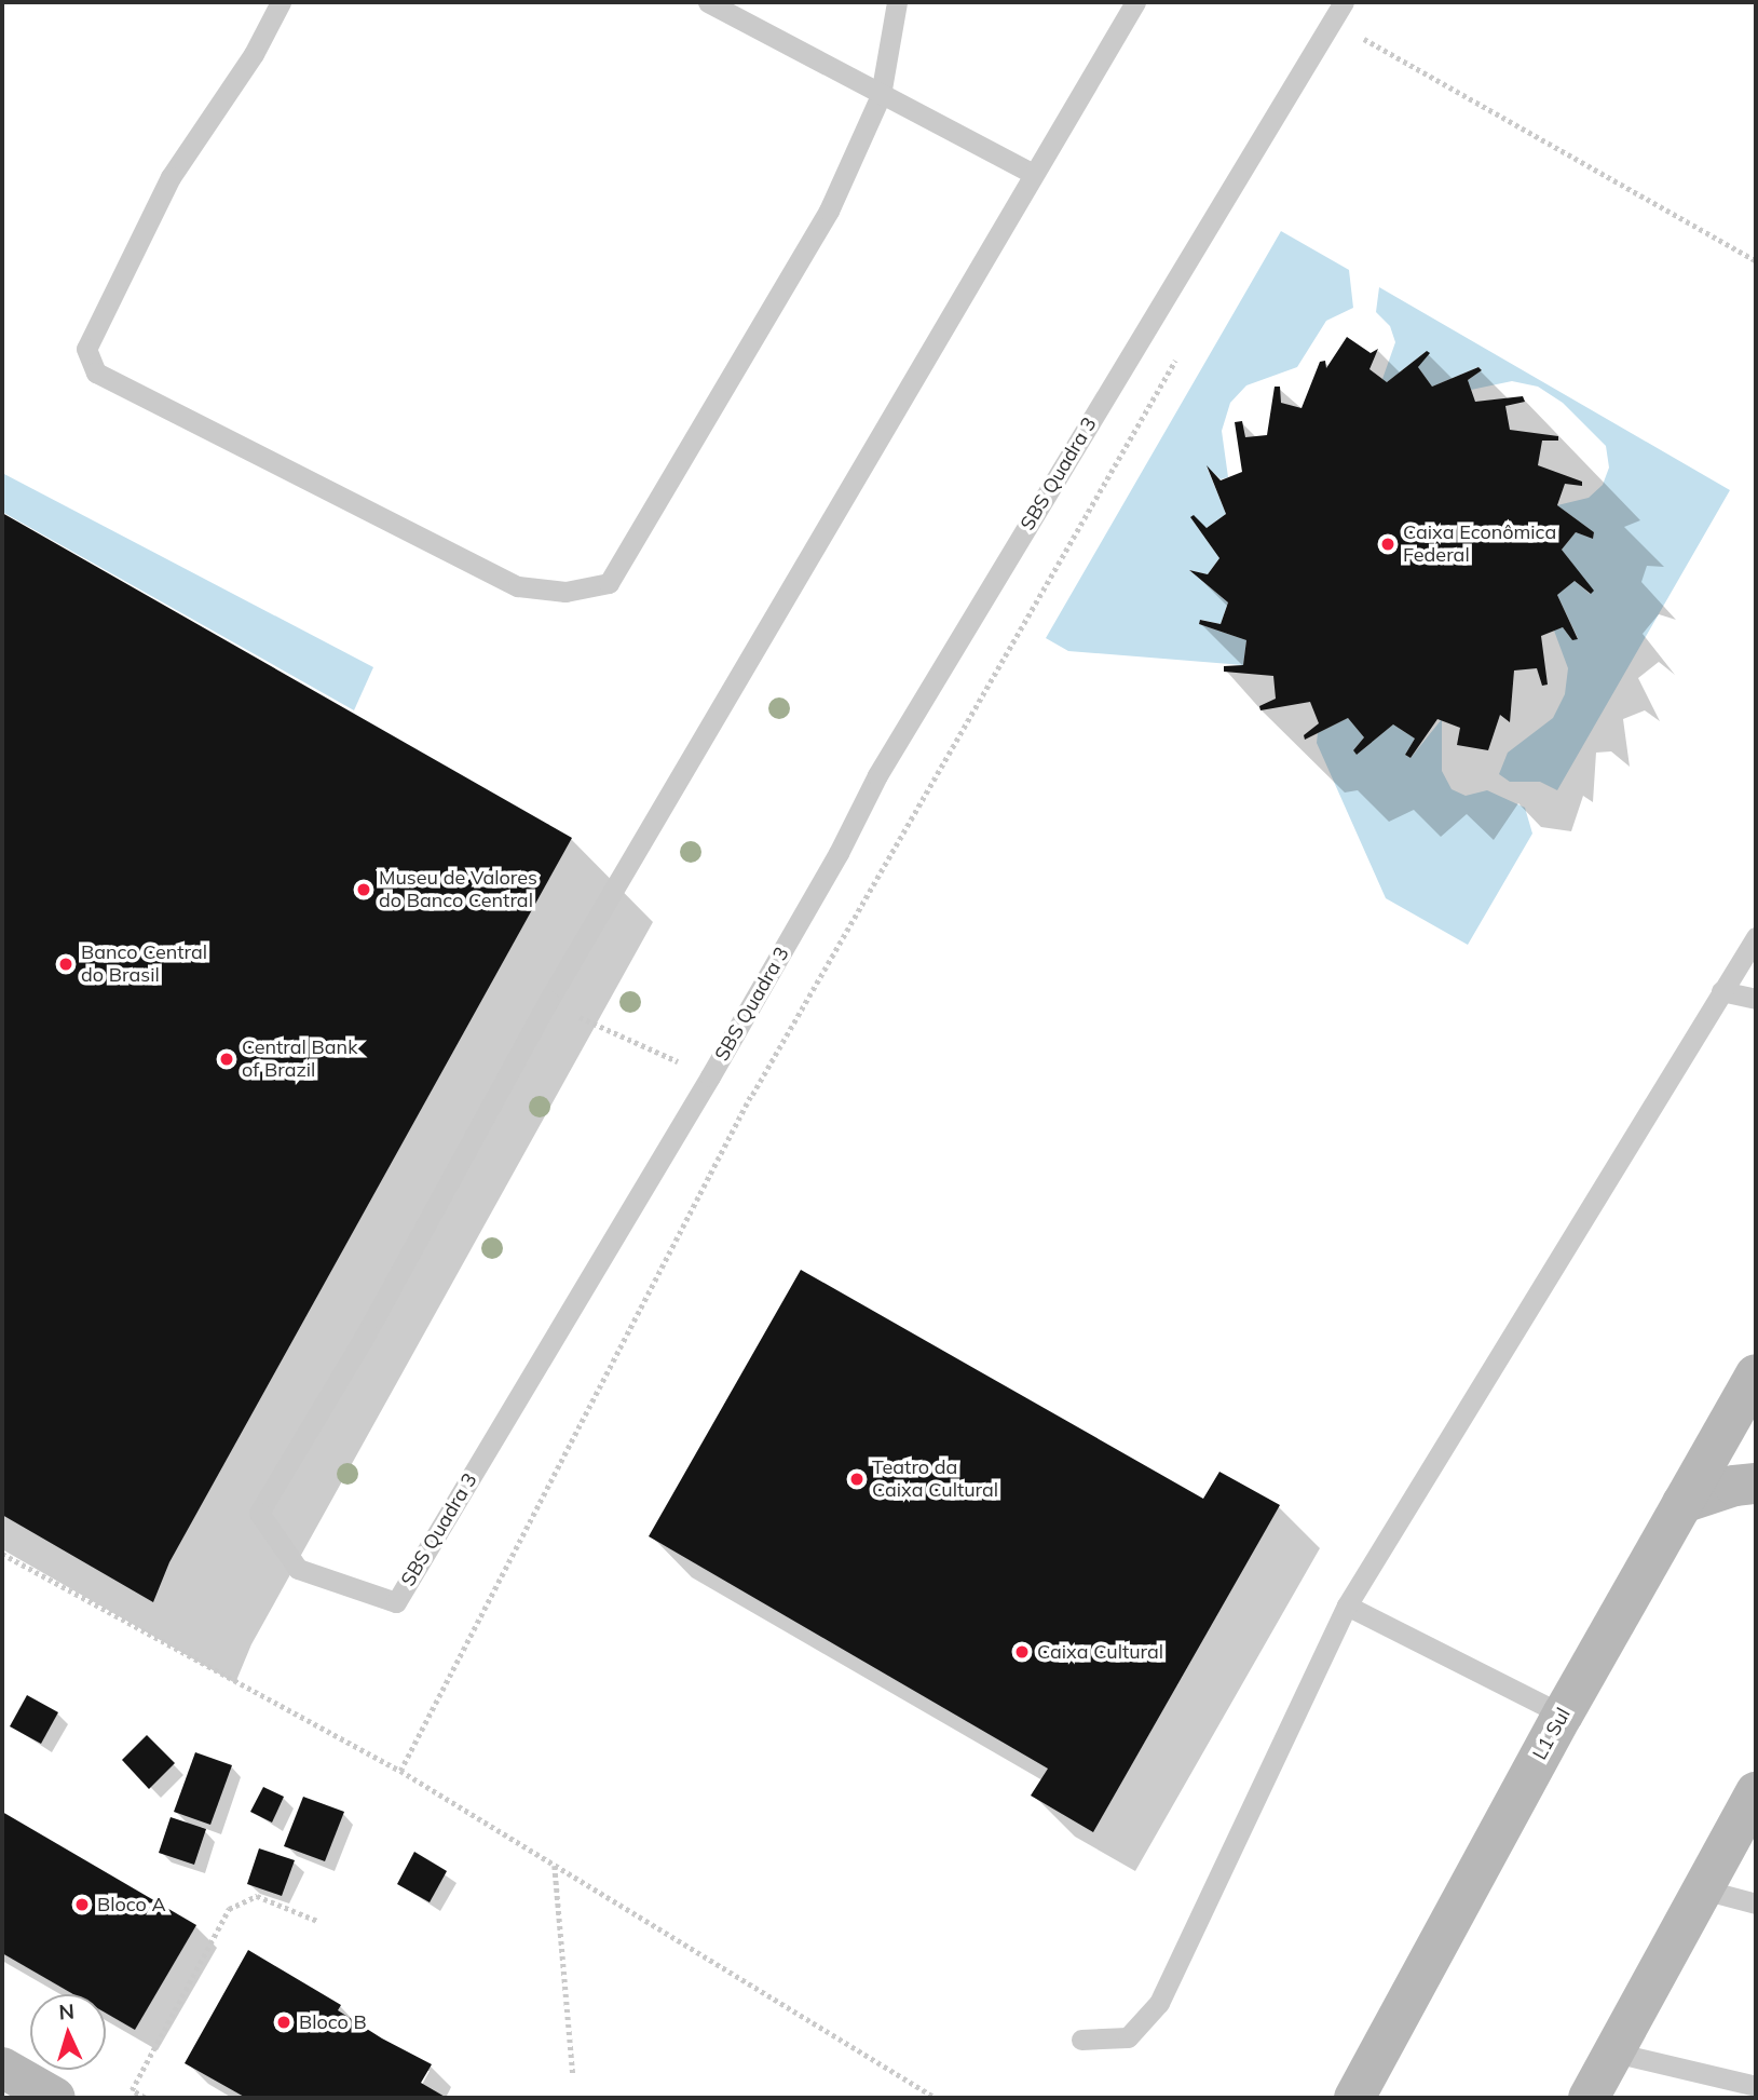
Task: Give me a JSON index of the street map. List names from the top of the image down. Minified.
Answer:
{"streets":{"street":["L1 Sul"],"lane":["SBS Quadra 3"]},"places":["Caixa Econômica Federal","Museu de Valores do Banco Central","Banco Central do Brasil","Central Bank of Brazil","Teatro da Caixa Cultural","Caixa Cultural","Bloco A","Bloco B"],"north":"top"}
